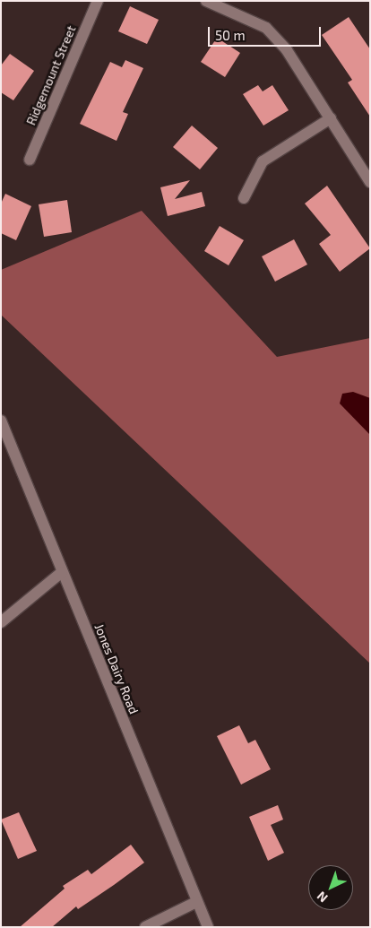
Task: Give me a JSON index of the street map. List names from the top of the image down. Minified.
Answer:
{"streets":{"street":["Ridgemount Street","Jones Dairy Road"]},"scale_bar":"50 m","north":"bottom left"}
